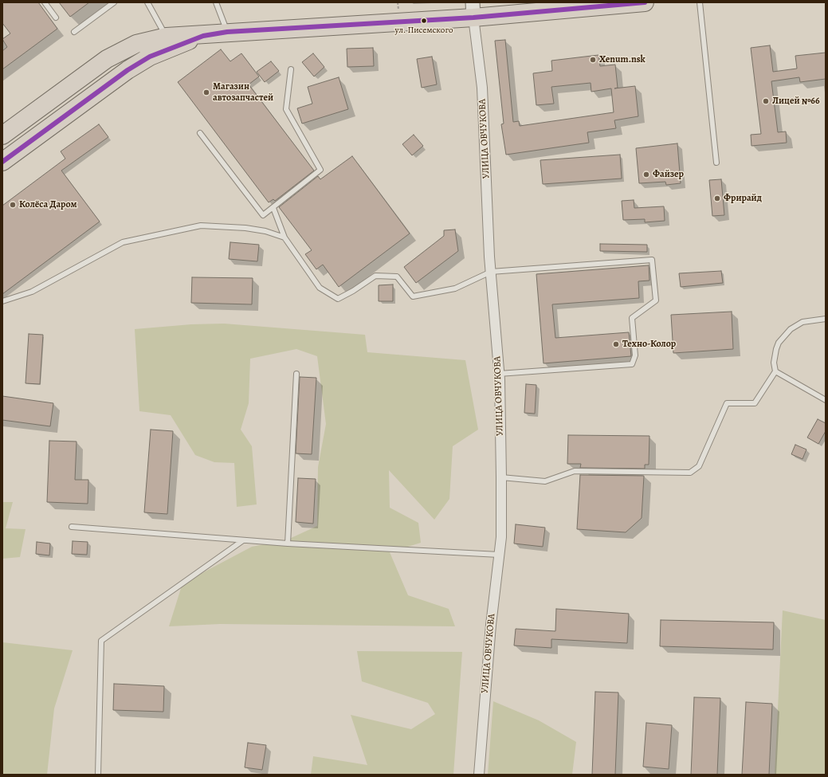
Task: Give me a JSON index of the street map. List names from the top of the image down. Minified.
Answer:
{"streets":{"street":["УЛИЦА ОВЧУКОВА"]},"places":["ул. Писемского","Xenum.nsk","Магазин автозапчастей","Лицей №66","Файзер","Фрирайд","Колёса Даром","Техно-Колор"]}
